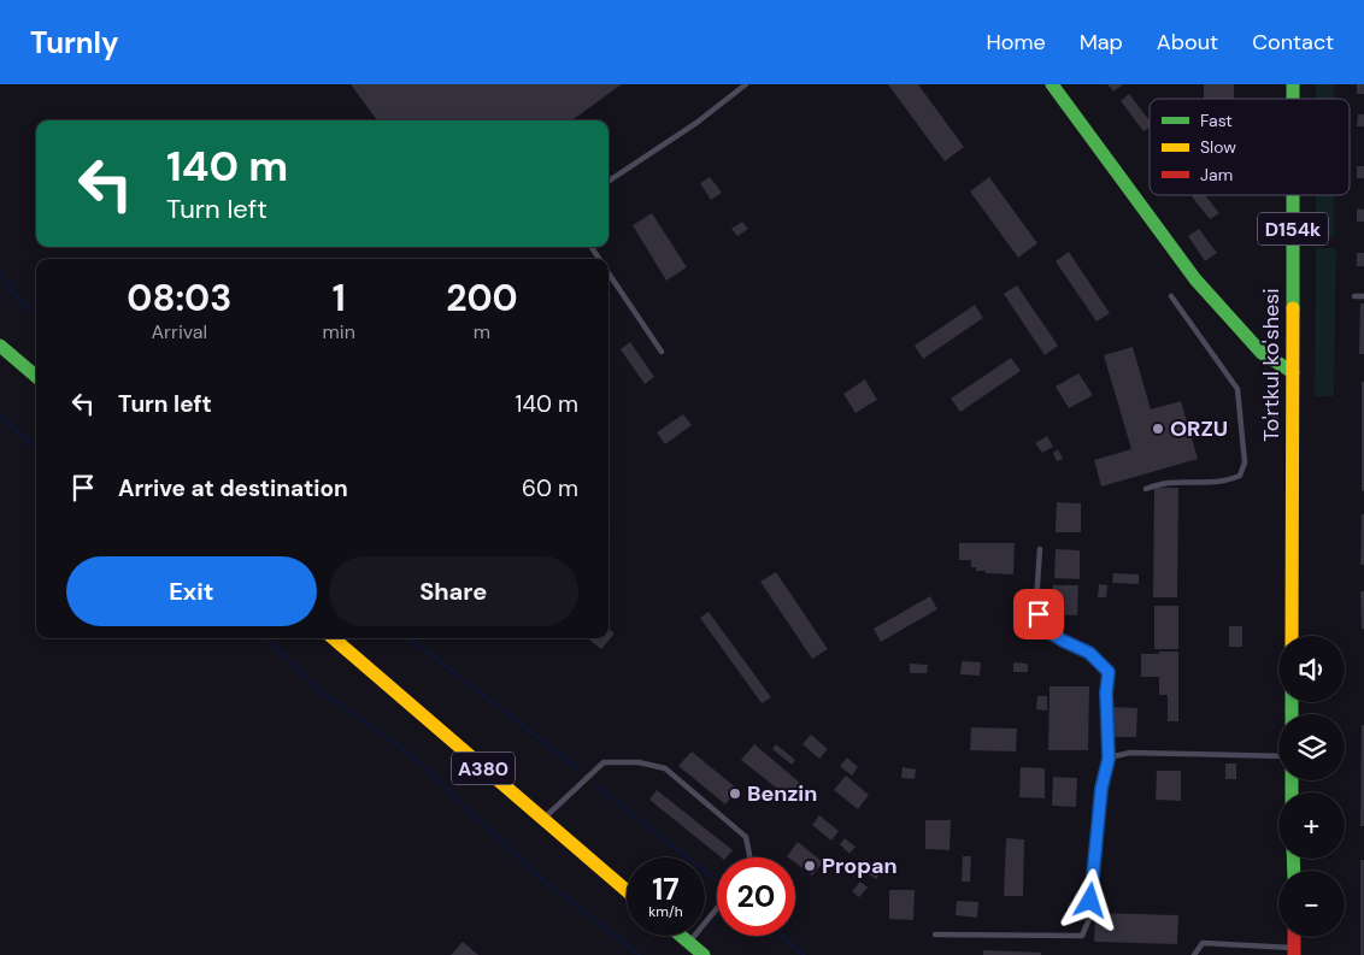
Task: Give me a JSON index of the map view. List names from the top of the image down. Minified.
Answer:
{"streets":{"main road":["D154k","To'rtkul ko'shesi","A380"]},"places":["ORZU","Benzin","Propan"],"legend":["Fast","Slow","Jam"],"page":{"header":"Turnly","nav":["Home","Map","About","Contact"],"turn":["140 m","Turn left"],"eta":["08:03","Arrival","1","min","200","m"],"list":[{"name":"Turn left","value":"140 m"},{"name":"Arrive at destination","value":"60 m"}],"buttons":["Exit","Share"],"map_buttons":["+","−"],"speed":"17 km/h","limit":"20"}}
